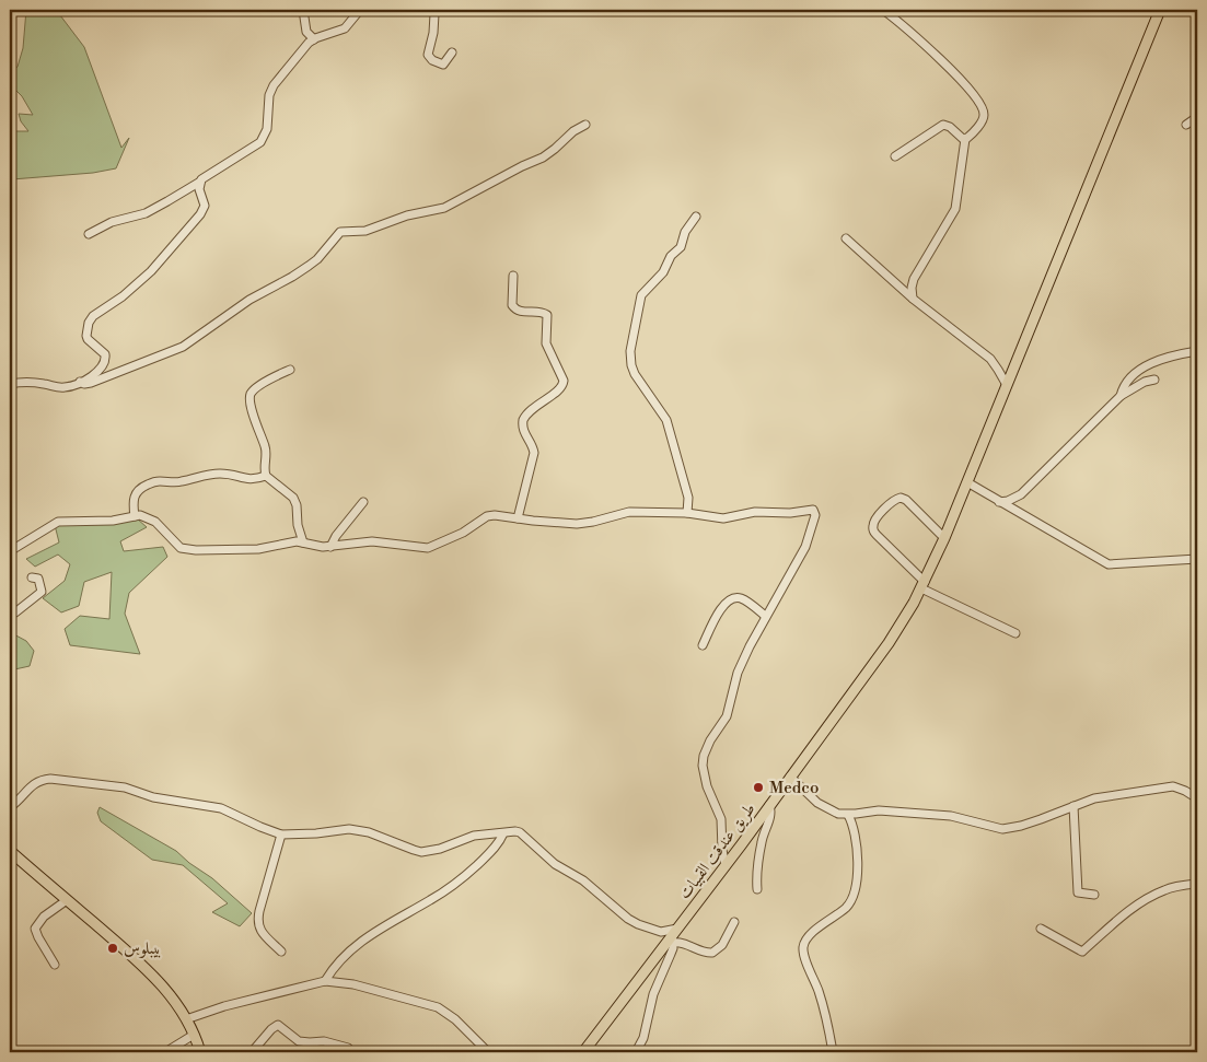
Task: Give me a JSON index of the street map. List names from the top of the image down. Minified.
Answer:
{"streets":{"main road":["طريق عندقت القبيات"]},"places":["Medco","بيبلوس"]}
